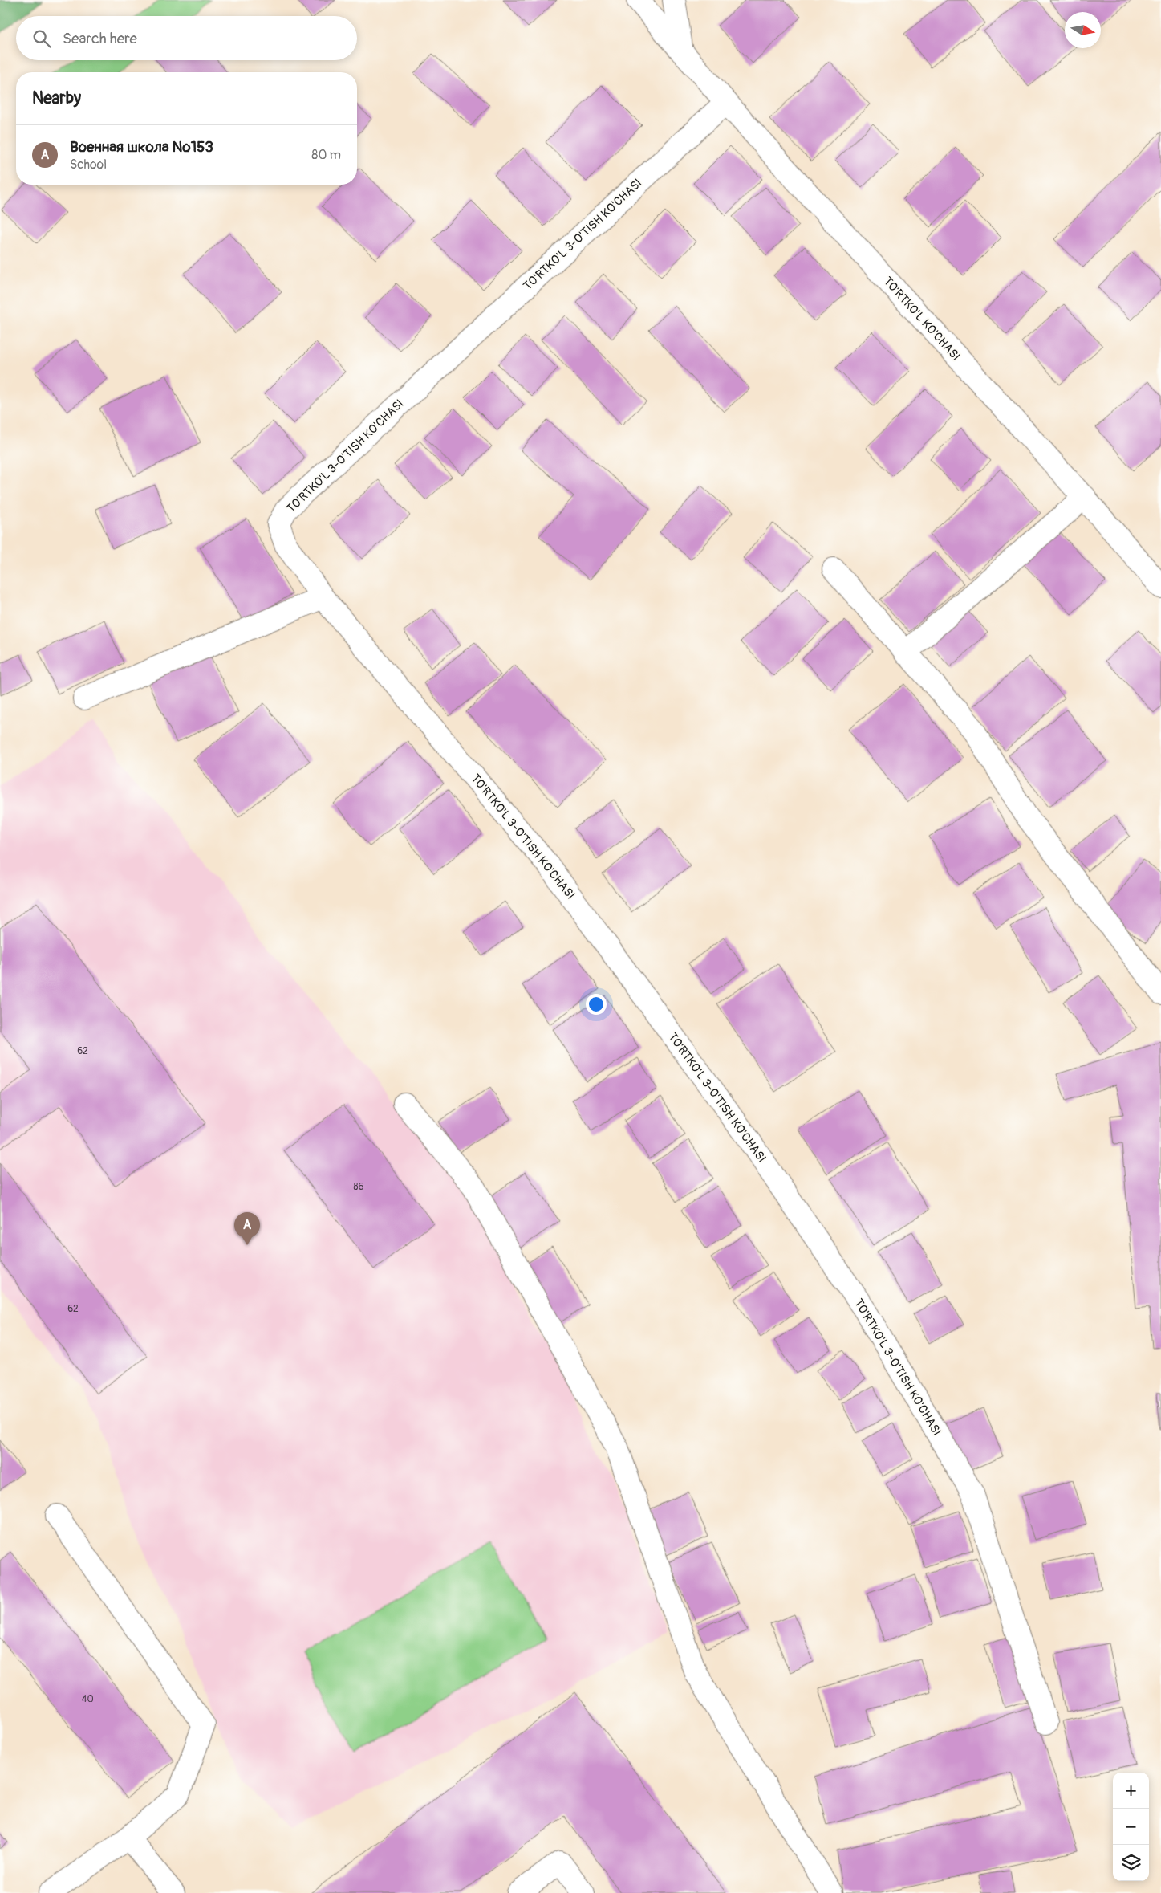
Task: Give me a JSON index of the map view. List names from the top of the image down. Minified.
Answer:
{"streets":{"street":["TO'RTKO'L 3-O'TISH KO'CHASI","TO'RTKO'L KO'CHASI"]},"crossings":[["TO'RTKO'L 3-O'TISH KO'CHASI","TO'RTKO'L KO'CHASI"]],"house_numbers":["62","86","62","40"],"north":"right","page":{"search":"Search here","heading":"Nearby","list":[{"mark":"A","name":"Военная школа №153","note":"School","value":"80 m"}],"pins":"A","map_buttons":["+","−"]}}
